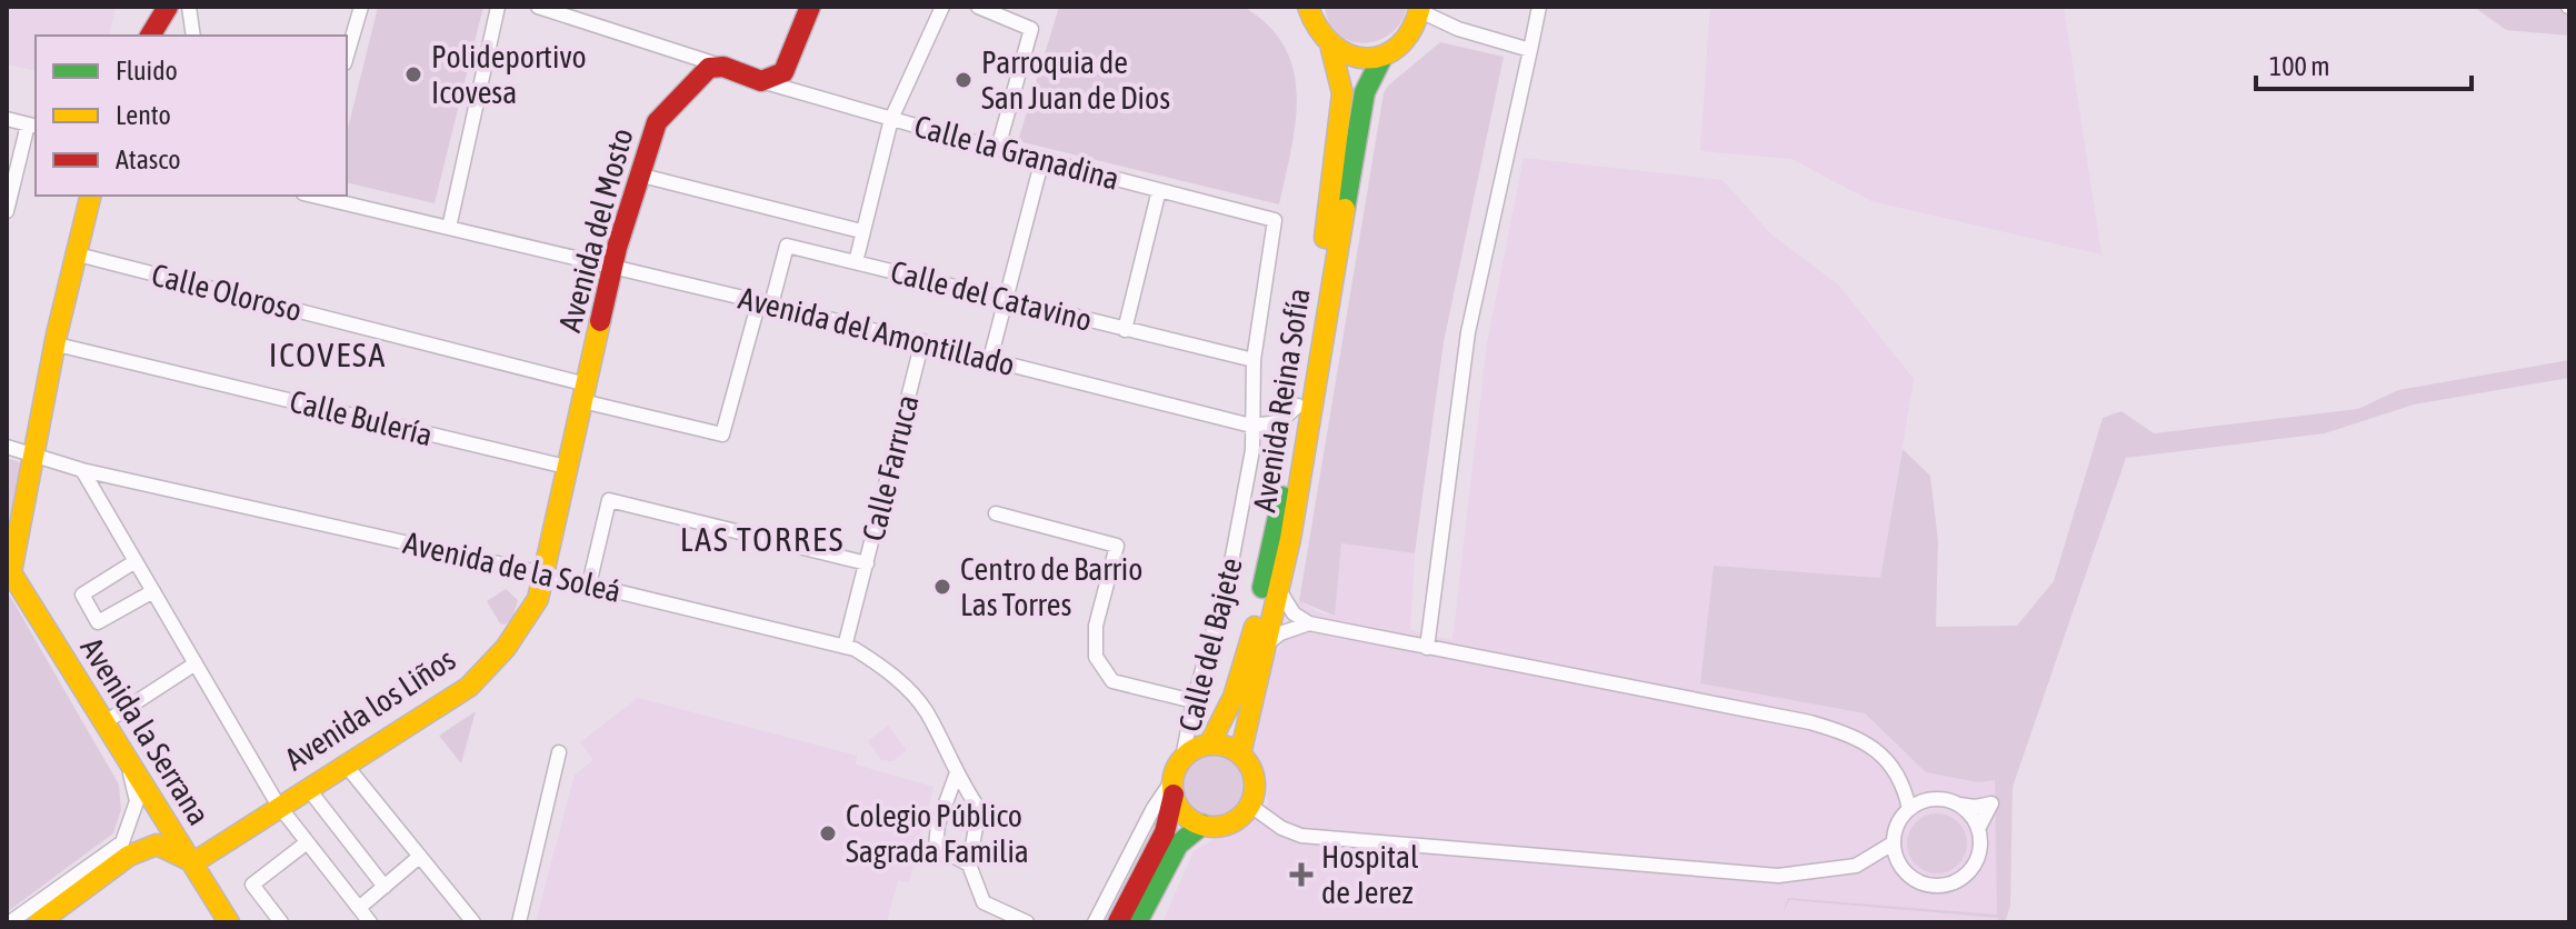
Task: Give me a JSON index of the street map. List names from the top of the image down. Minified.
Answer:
{"streets":{"main road":["Avenida del Mosto","Avenida Reina Sofía","Avenida los Liños","Avenida la Serrana"],"street":["Calle la Granadina","Calle Oloroso","Calle del Catavino","Avenida del Amontillado","Calle Bulería","Calle Farruca","Avenida de la Soleá","Calle del Bajete"]},"crossings":[["Calle la Granadina","Calle del Bajete"],["Avenida del Mosto","Calle Oloroso"],["Avenida del Mosto","Avenida del Amontillado"],["Avenida del Mosto","Calle Bulería"],["Avenida del Mosto","Avenida de la Soleá"],["Avenida del Mosto","Avenida los Liños"],["Calle Oloroso","Calle del Catavino"],["Calle Oloroso","Avenida del Amontillado"],["Calle Oloroso","Avenida la Serrana"],["Calle del Catavino","Avenida del Amontillado"],["Calle del Catavino","Calle del Bajete"],["Avenida del Amontillado","Calle Farruca"],["Avenida del Amontillado","Calle del Bajete"],["Avenida Reina Sofía","Calle del Bajete"],["Calle Bulería","Avenida la Serrana"],["Calle Farruca","Avenida de la Soleá"],["Avenida de la Soleá","Avenida los Liños"],["Avenida de la Soleá","Avenida la Serrana"],["Avenida los Liños","Avenida la Serrana"]],"districts":["ICOVESA","LAS TORRES"],"places":{"other":["Polideportivo Icovesa","Parroquia de San Juan de Dios","Centro de Barrio Las Torres","Colegio Público Sagrada Familia"],"health":["Hospital de Jerez"]},"legend":["Fluido","Lento","Atasco"],"scale_bar":"100 m"}
